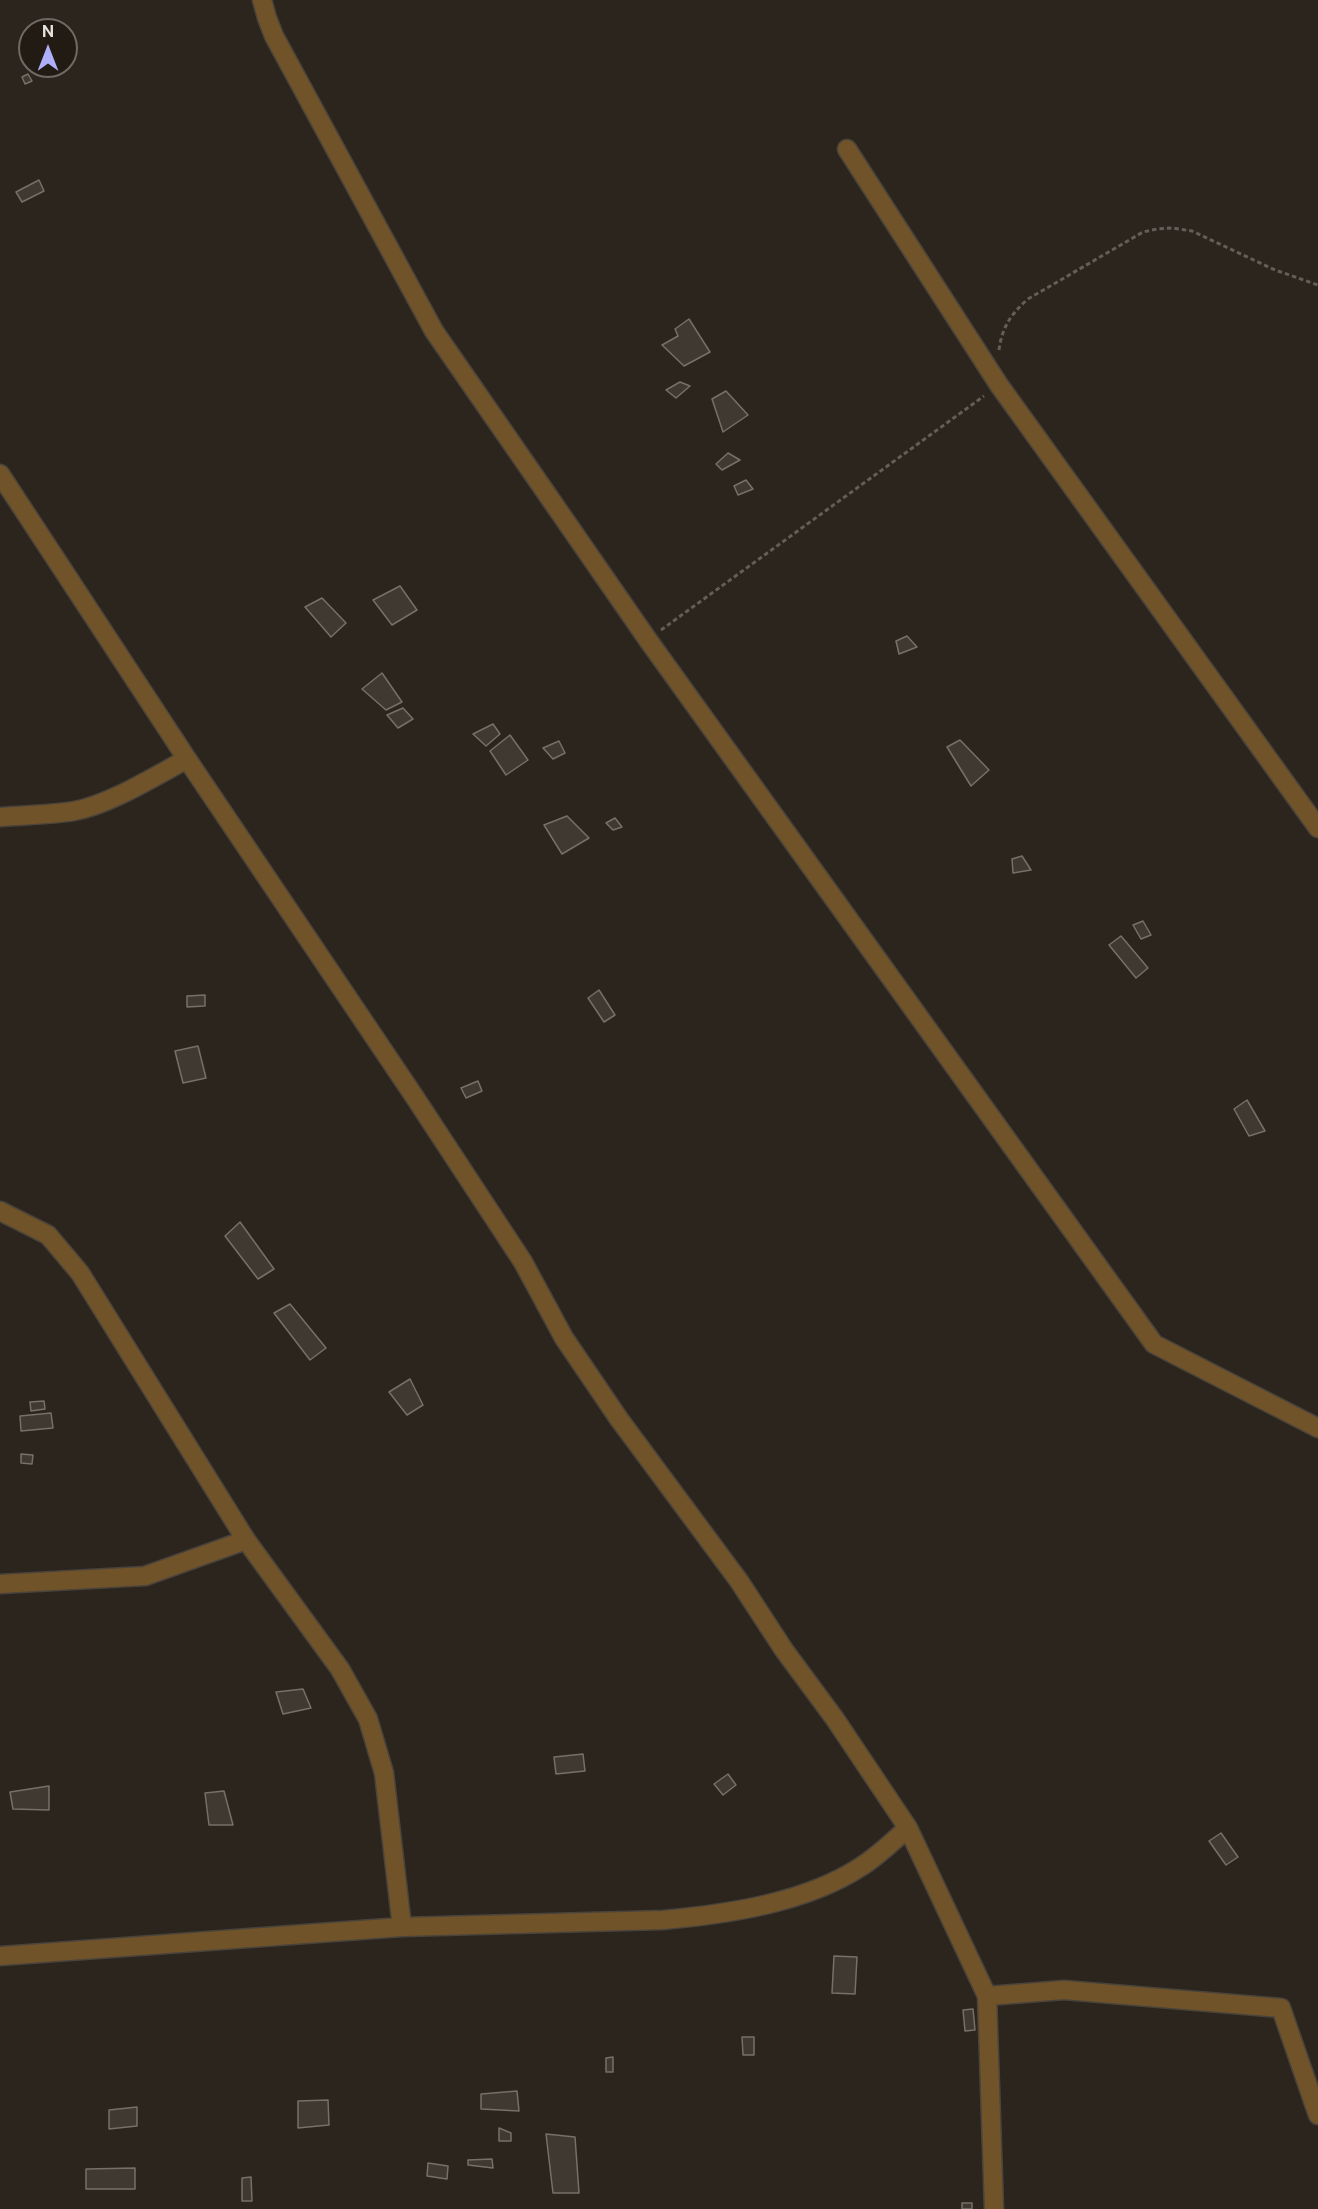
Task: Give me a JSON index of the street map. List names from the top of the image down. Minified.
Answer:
{"north":"top"}
